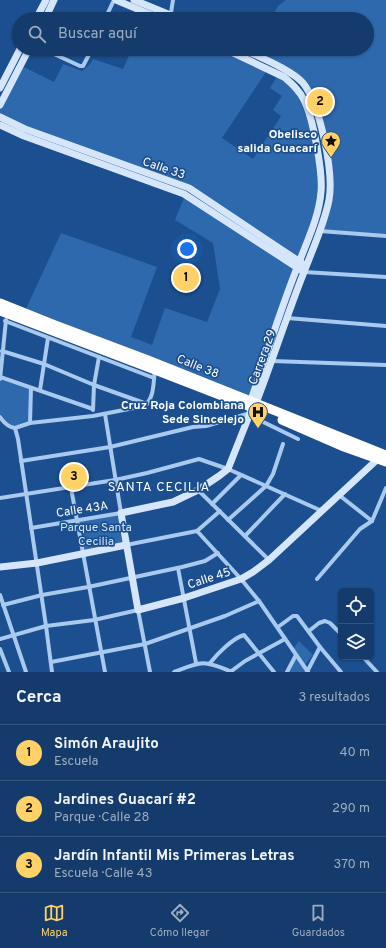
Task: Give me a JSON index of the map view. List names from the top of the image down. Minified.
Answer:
{"streets":{"highway":["Calle 38"],"street":["Calle 33","Carrera 29","Calle 43A","Calle 45"]},"crossings":[["Calle 33","Carrera 29"],["Carrera 29","Calle 38"],["Calle 38","Calle 45"]],"districts":["SANTA CECILIA"],"parks":["Parque Santa Cecilia"],"places":{"place":["Obelisco salida Guacarí"],"hospital":["Cruz Roja Colombiana Sede Sincelejo"]},"page":{"search":"Buscar aquí","pins":["2","1","3"],"heading":["Cerca","3 resultados"],"list":[{"mark":"1","name":"Simón Araujito","note":"Escuela","value":"40 m"},{"mark":"2","name":"Jardines Guacarí #2","note":"Parque · Calle 28","value":"290 m"},{"mark":"3","name":"Jardín Infantil Mis Primeras Letras","note":"Escuela · Calle 43","value":"370 m"}],"nav":["Mapa","Cómo llegar","Guardados"]}}
